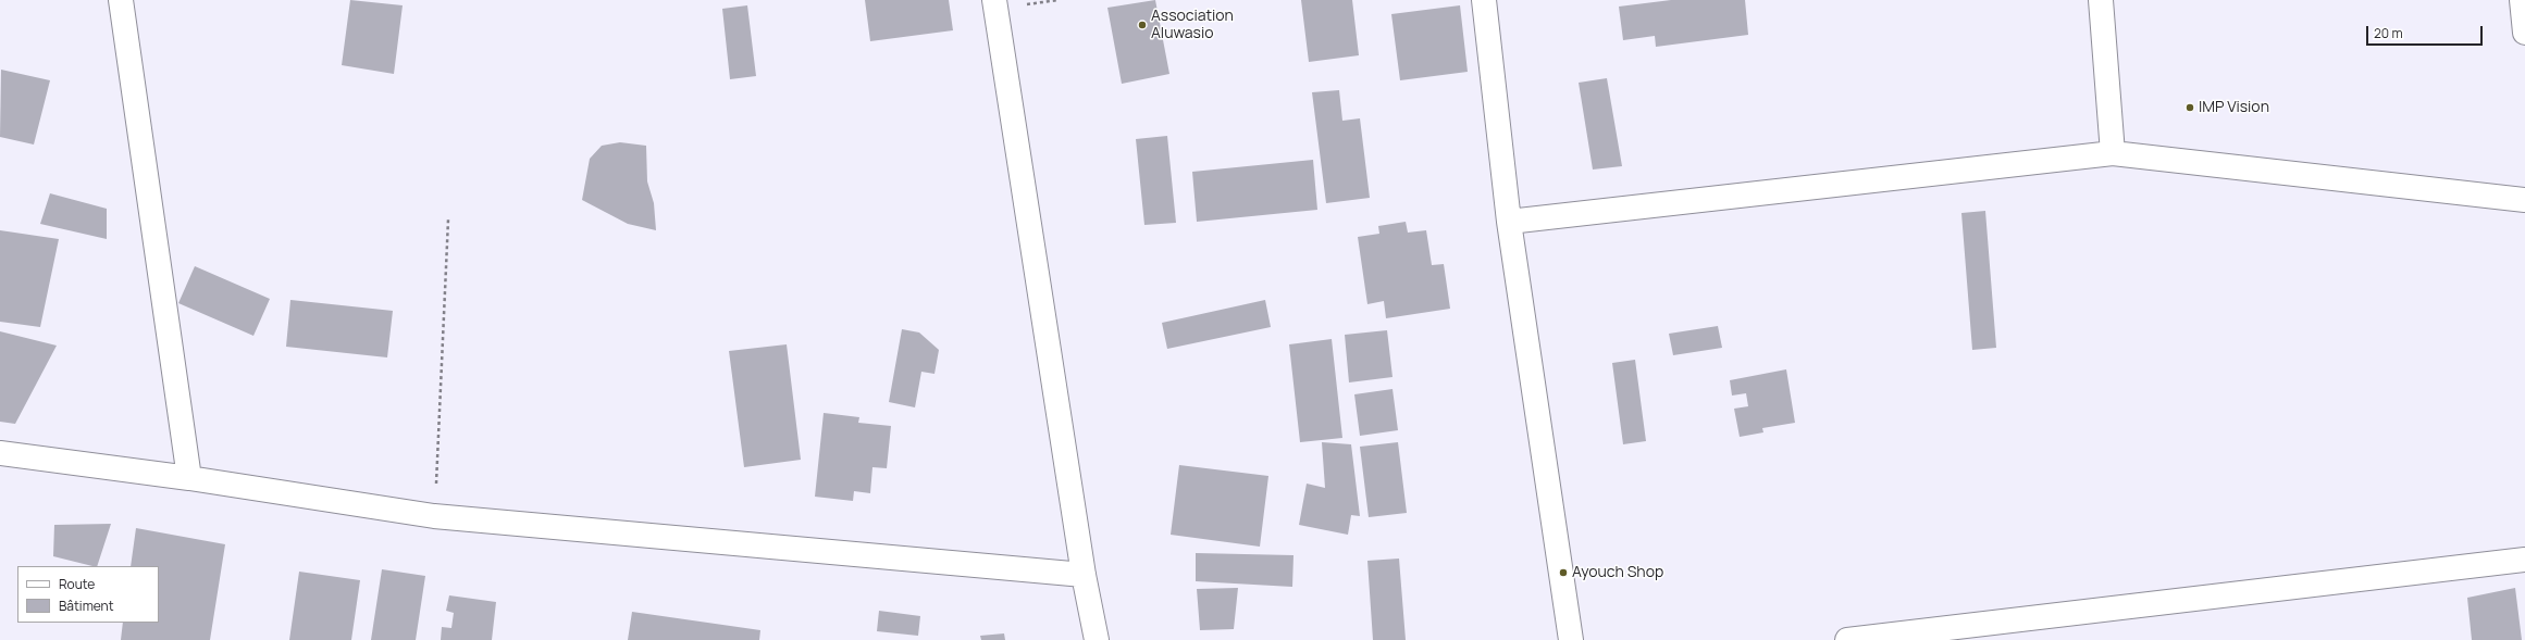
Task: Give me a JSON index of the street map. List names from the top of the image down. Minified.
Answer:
{"places":["Association Aluwasio","IMP Vision","Ayouch Shop"],"legend":["Route","Bâtiment"],"scale_bar":"20 m"}
